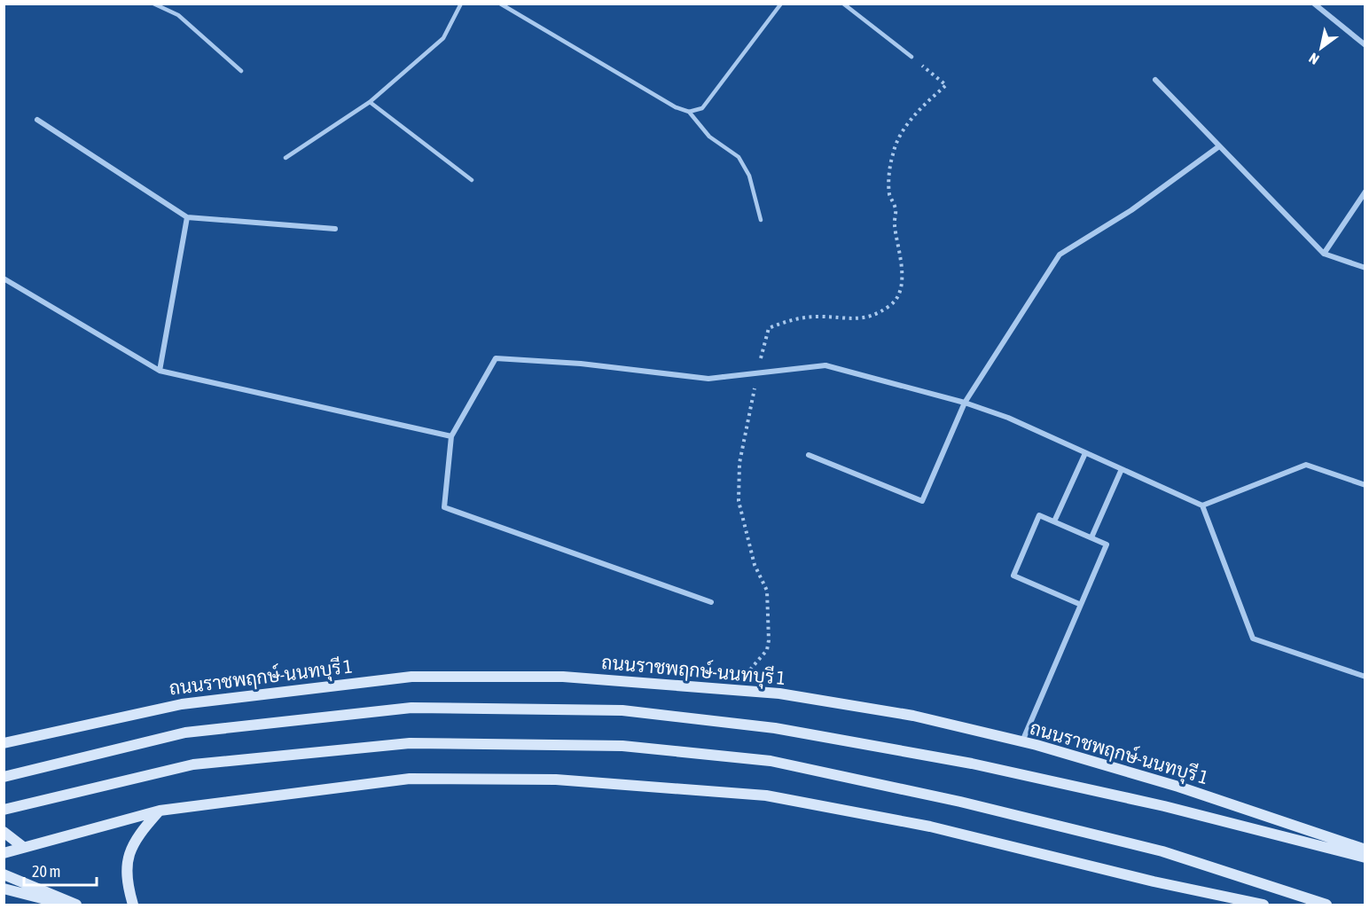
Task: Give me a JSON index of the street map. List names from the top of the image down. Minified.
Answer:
{"streets":{"street":["ถนนราชพฤกษ์-นนทบุรี 1"]},"scale_bar":"20 m","north":"bottom left"}
